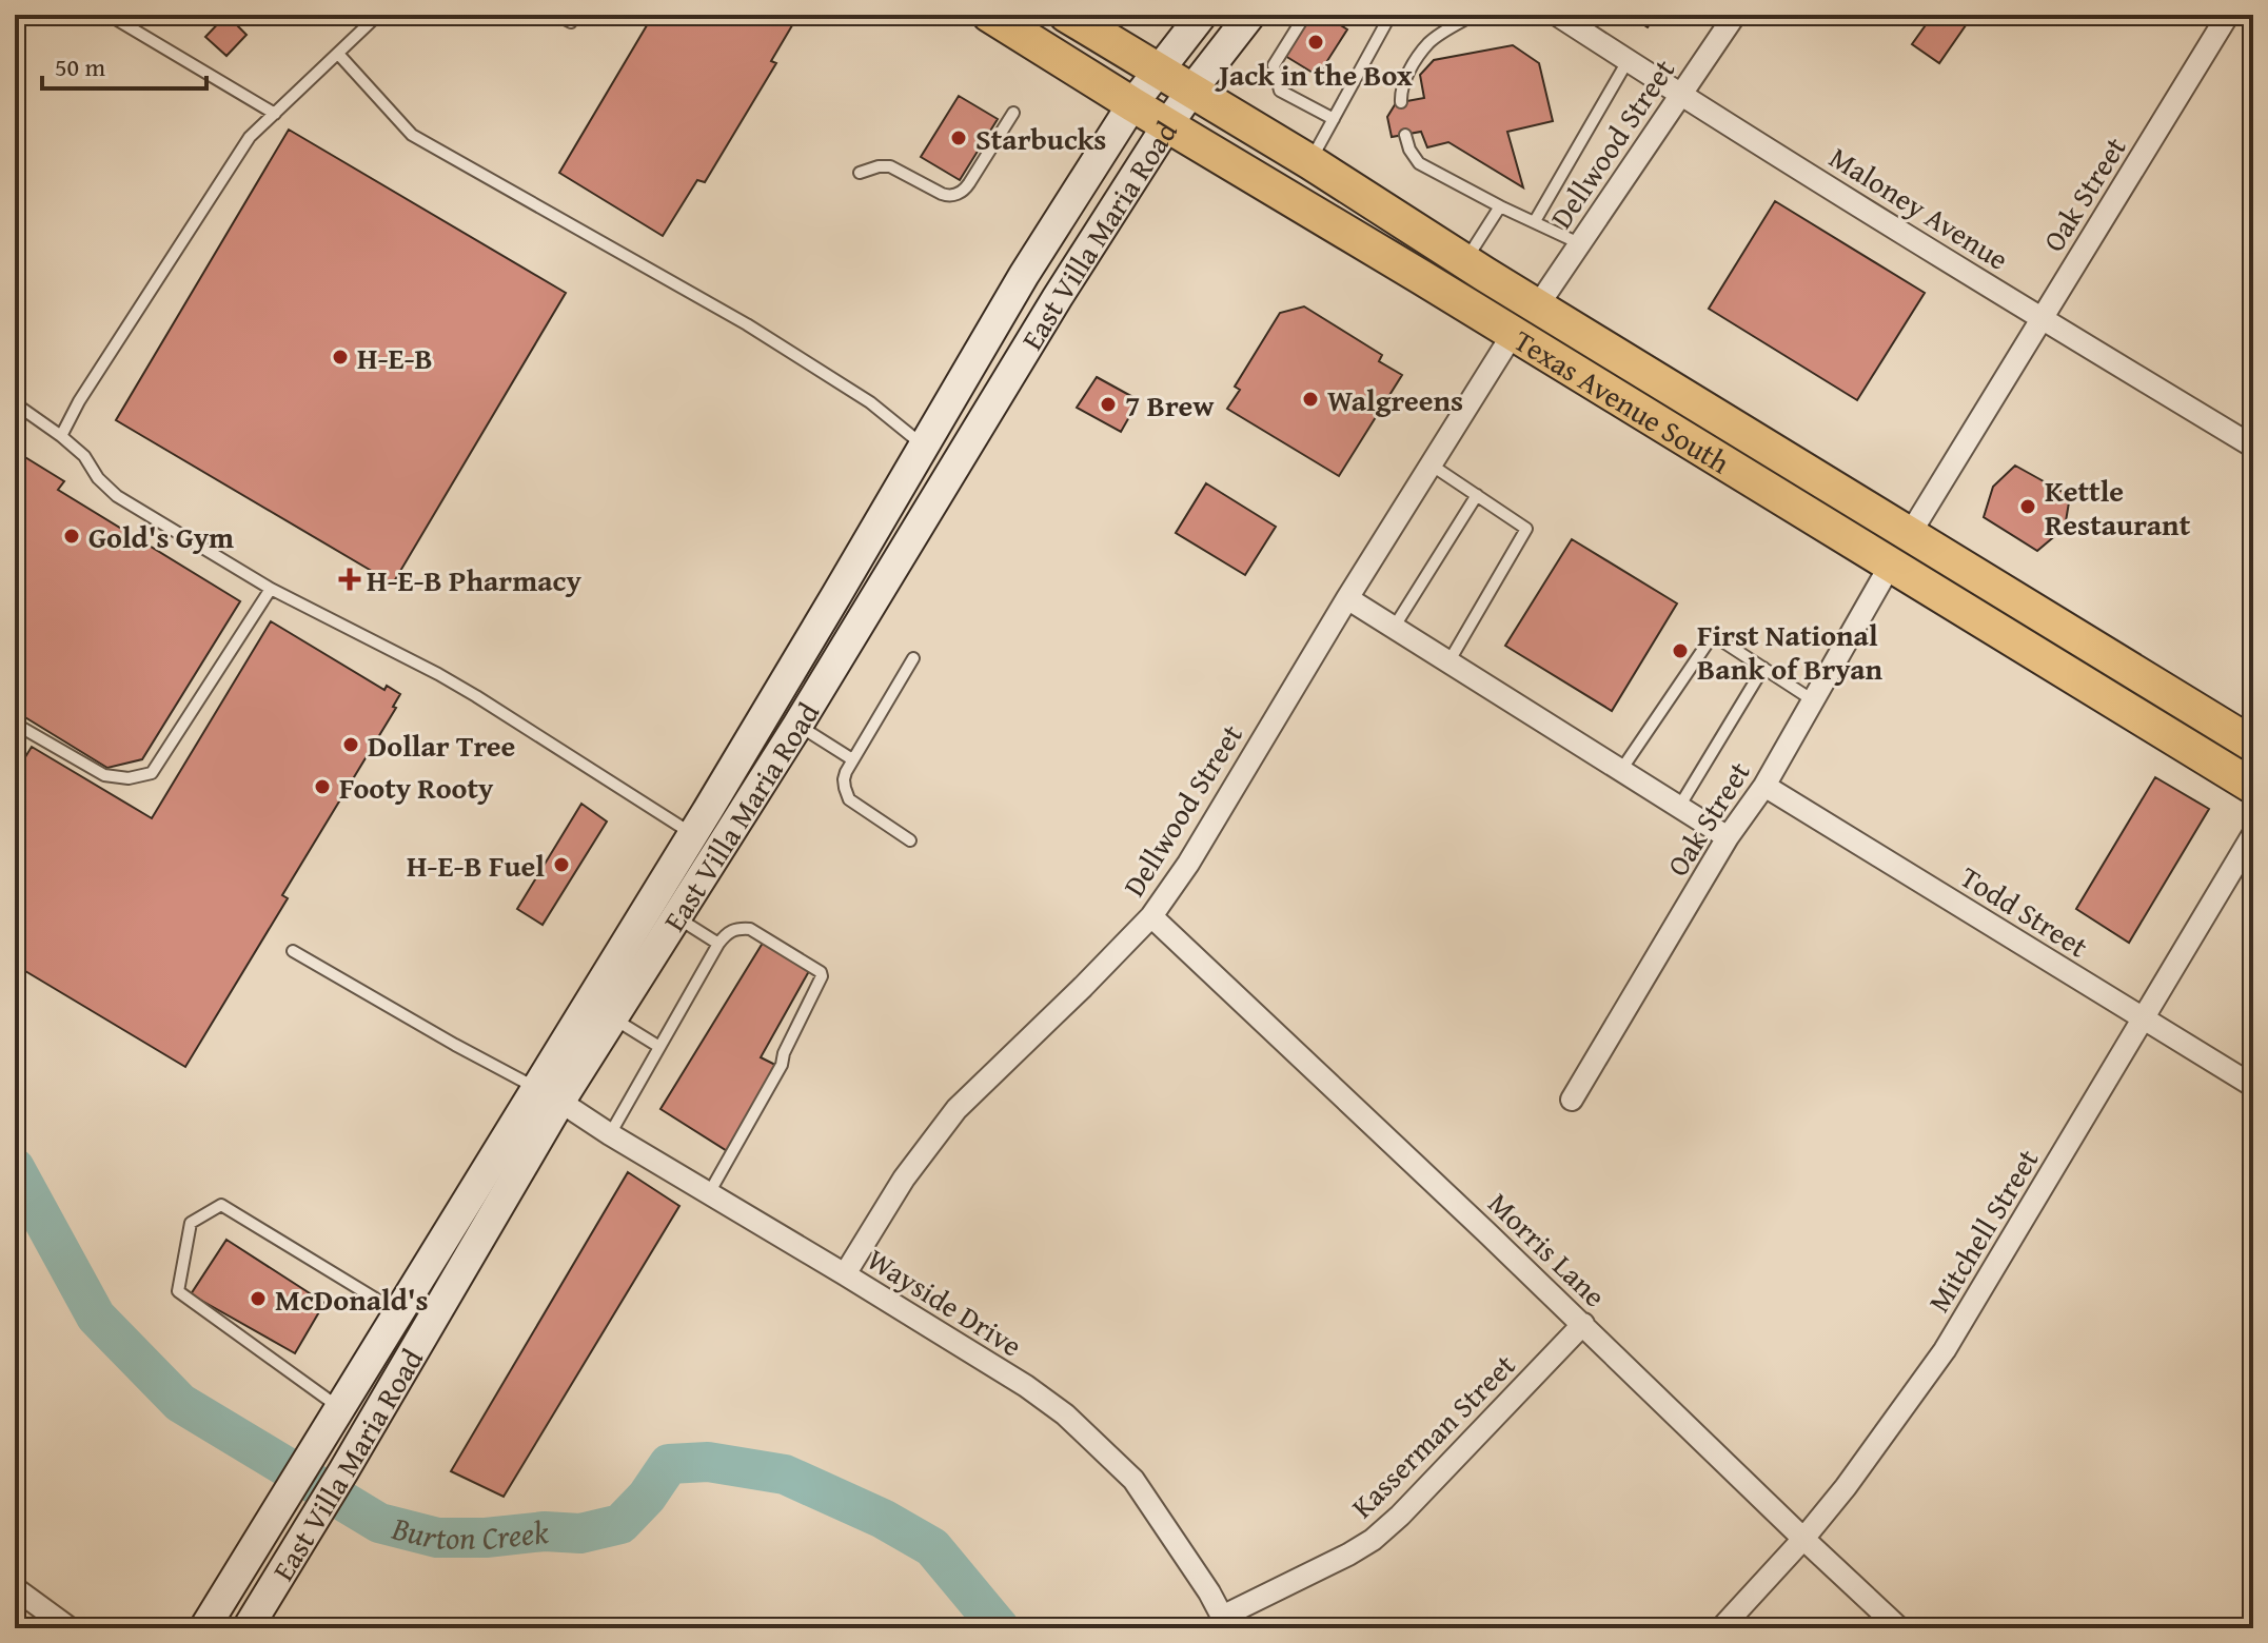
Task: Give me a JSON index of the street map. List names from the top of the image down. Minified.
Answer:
{"streets":{"main road":["East Villa Maria Road","Texas Avenue South"],"street":["Dellwood Street","Oak Street","Maloney Avenue","Todd Street","Mitchell Street","Morris Lane","Wayside Drive","Kasserman Street"]},"crossings":[["Dellwood Street","Maloney Avenue"],["Dellwood Street","Texas Avenue South"],["Dellwood Street","Morris Lane"],["Dellwood Street","Wayside Drive"],["Oak Street","Maloney Avenue"],["Oak Street","Texas Avenue South"],["Oak Street","Todd Street"],["East Villa Maria Road","Texas Avenue South"],["East Villa Maria Road","Wayside Drive"],["Todd Street","Mitchell Street"],["Mitchell Street","Morris Lane"],["Morris Lane","Kasserman Street"],["Wayside Drive","Kasserman Street"]],"water":["Burton Creek"],"places":{"other":["Jack in the Box","Starbucks","H-E-B","Walgreens","7 Brew","Kettle Restaurant","Gold's Gym","First National Bank of Bryan","Dollar Tree","Footy Rooty","H-E-B Fuel","McDonald's"],"health":["H-E-B Pharmacy"]},"scale_bar":"50 m"}
